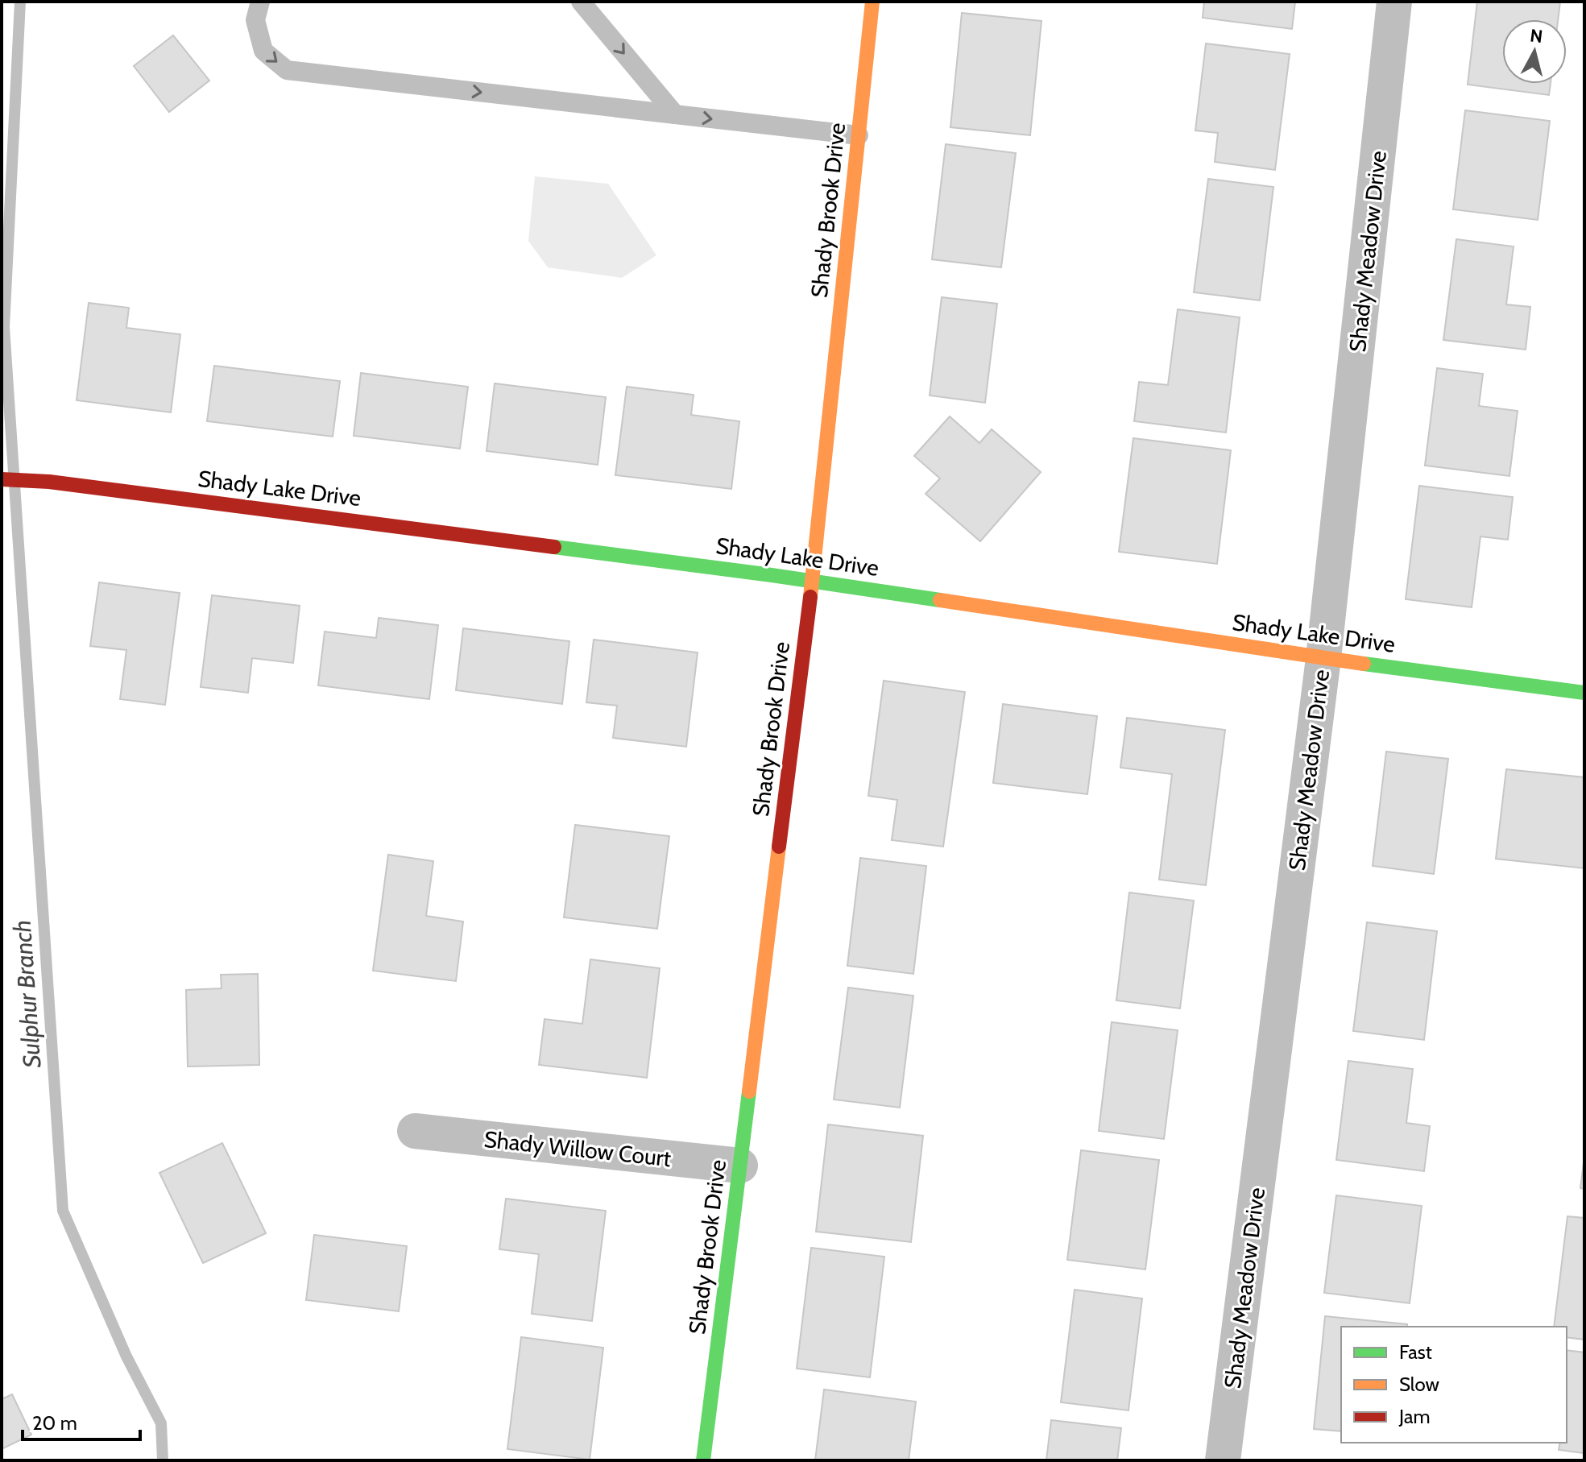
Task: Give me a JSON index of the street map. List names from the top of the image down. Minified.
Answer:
{"streets":{"street":["Shady Brook Drive","Shady Meadow Drive","Shady Lake Drive","Shady Willow Court"]},"crossings":[["Shady Brook Drive","Shady Lake Drive"],["Shady Brook Drive","Shady Willow Court"],["Shady Meadow Drive","Shady Lake Drive"]],"water":["Sulphur Branch"],"legend":["Fast","Slow","Jam"],"scale_bar":"20 m","north":"top"}
